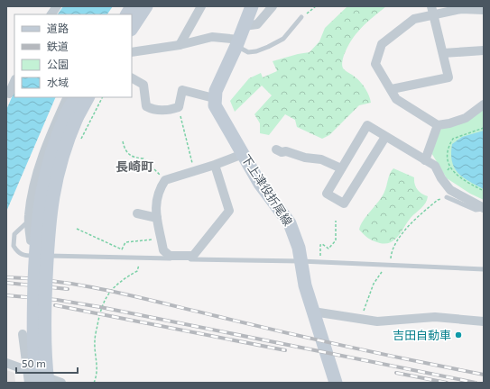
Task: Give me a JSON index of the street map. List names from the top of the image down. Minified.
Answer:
{"streets":{"street":["下上津役折尾線"]},"districts":["長崎町"],"places":["吉田自動車"],"legend":["道路","鉄道","公園","水域"],"scale_bar":"50 m"}
